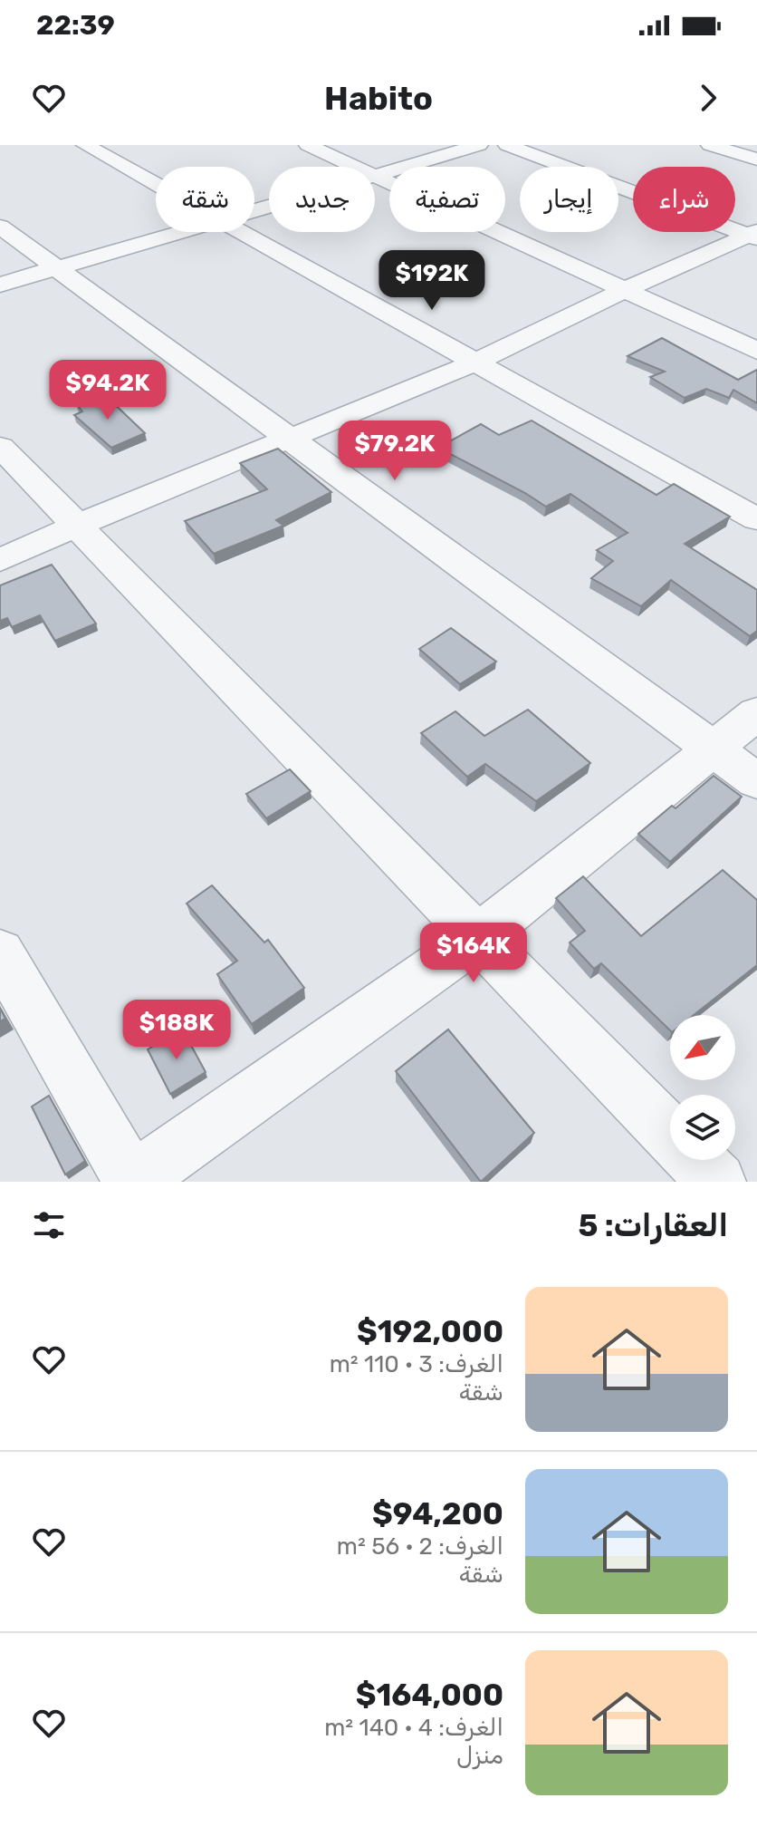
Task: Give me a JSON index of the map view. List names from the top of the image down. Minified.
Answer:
{"north":"bottom left","page":{"status":"22:39","header":"Habito","chip":["شراء","إيجار","تصفية","جديد","شقة"],"price":["$192K","$94.2K","$79.2K","$164K","$188K"],"heading":"العقارات: 5","list":[{"name":"$192,000","note":"الغرف: 3 · 110 m² · شقة"},{"name":"$94,200","note":"الغرف: 2 · 56 m² · شقة"},{"name":"$164,000","note":"الغرف: 4 · 140 m² · منزل"}]}}
